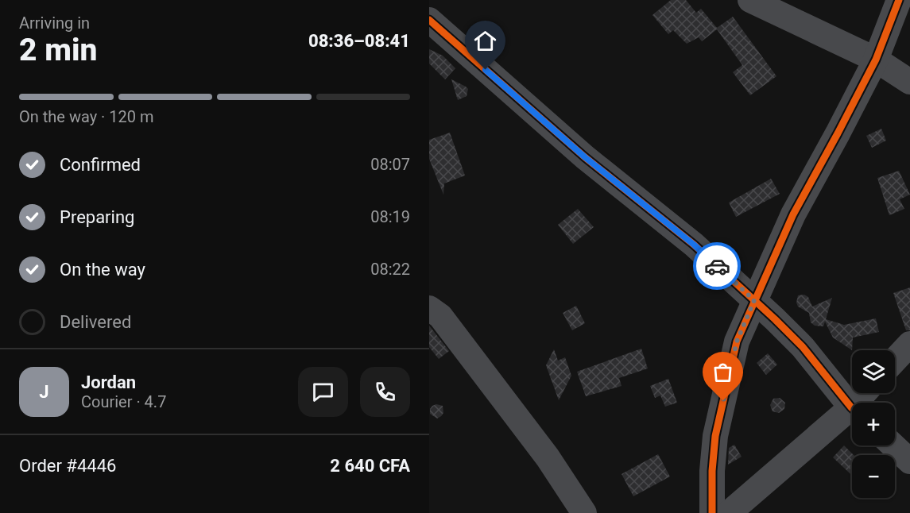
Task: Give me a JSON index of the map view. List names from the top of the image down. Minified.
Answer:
{"page":{"heading":["2 min","Arriving in","08:36–08:41"],"panel":["Jordan","Courier · 4.7","Order #4446","2 640 CFA"],"bar":"On the way · 120 m","list":[["Confirmed","08:07"],["Preparing","08:19"],["On the way","08:22"],"Delivered"],"map_buttons":["+","−"],"round":"J"}}
